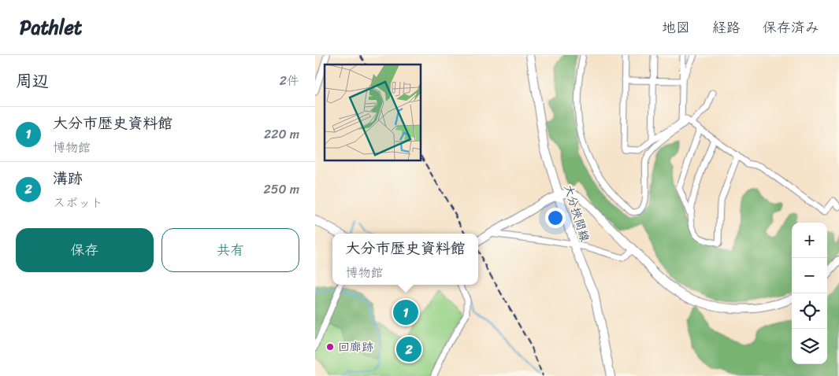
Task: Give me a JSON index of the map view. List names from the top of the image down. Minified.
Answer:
{"streets":{"street":["大分挾間線"]},"places":["回廊跡"],"page":{"header":"Pathlet","nav":["地図","経路","保存済み"],"heading":["周辺","2件"],"list":[{"mark":"1","name":"大分市歴史資料館","note":"博物館","value":"220 m"},{"mark":"2","name":"溝跡","note":"スポット","value":"250 m"}],"buttons":["保存","共有"],"map_buttons":["+","−"],"popup":["大分市歴史資料館","博物館"],"pins":["1","2"]}}
